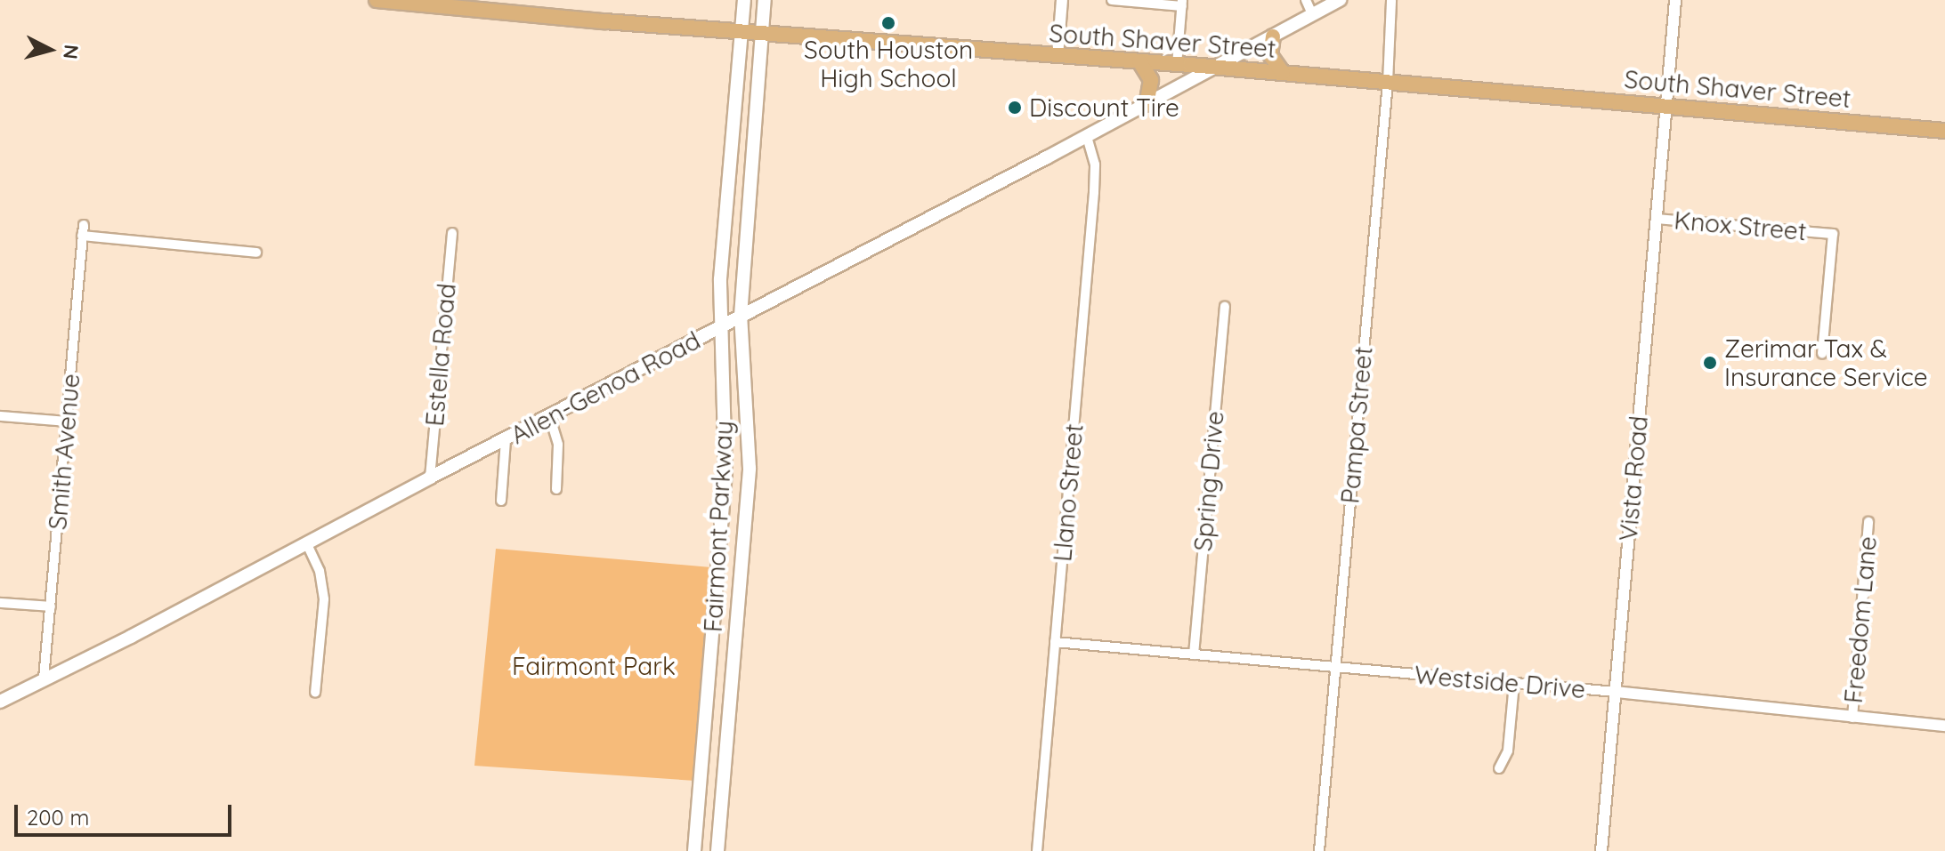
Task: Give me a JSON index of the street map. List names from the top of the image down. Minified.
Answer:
{"streets":{"main road":["South Shaver Street","Allen-Genoa Road","Fairmont Parkway"],"street":["Knox Street","Estella Road","Pampa Street","Smith Avenue","Vista Road","Spring Drive","Llano Street","Freedom Lane","Westside Drive"]},"crossings":[["South Shaver Street","Allen-Genoa Road"],["South Shaver Street","Pampa Street"],["South Shaver Street","Vista Road"],["South Shaver Street","Fairmont Parkway"],["Knox Street","Vista Road"],["Estella Road","Allen-Genoa Road"],["Allen-Genoa Road","Smith Avenue"],["Allen-Genoa Road","Llano Street"],["Allen-Genoa Road","Fairmont Parkway"],["Pampa Street","Westside Drive"],["Vista Road","Westside Drive"],["Spring Drive","Westside Drive"],["Llano Street","Westside Drive"],["Freedom Lane","Westside Drive"]],"parks":["Fairmont Park"],"places":["South Houston High School","Discount Tire","Zerimar Tax & Insurance Service"],"scale_bar":"200 m","north":"right"}
